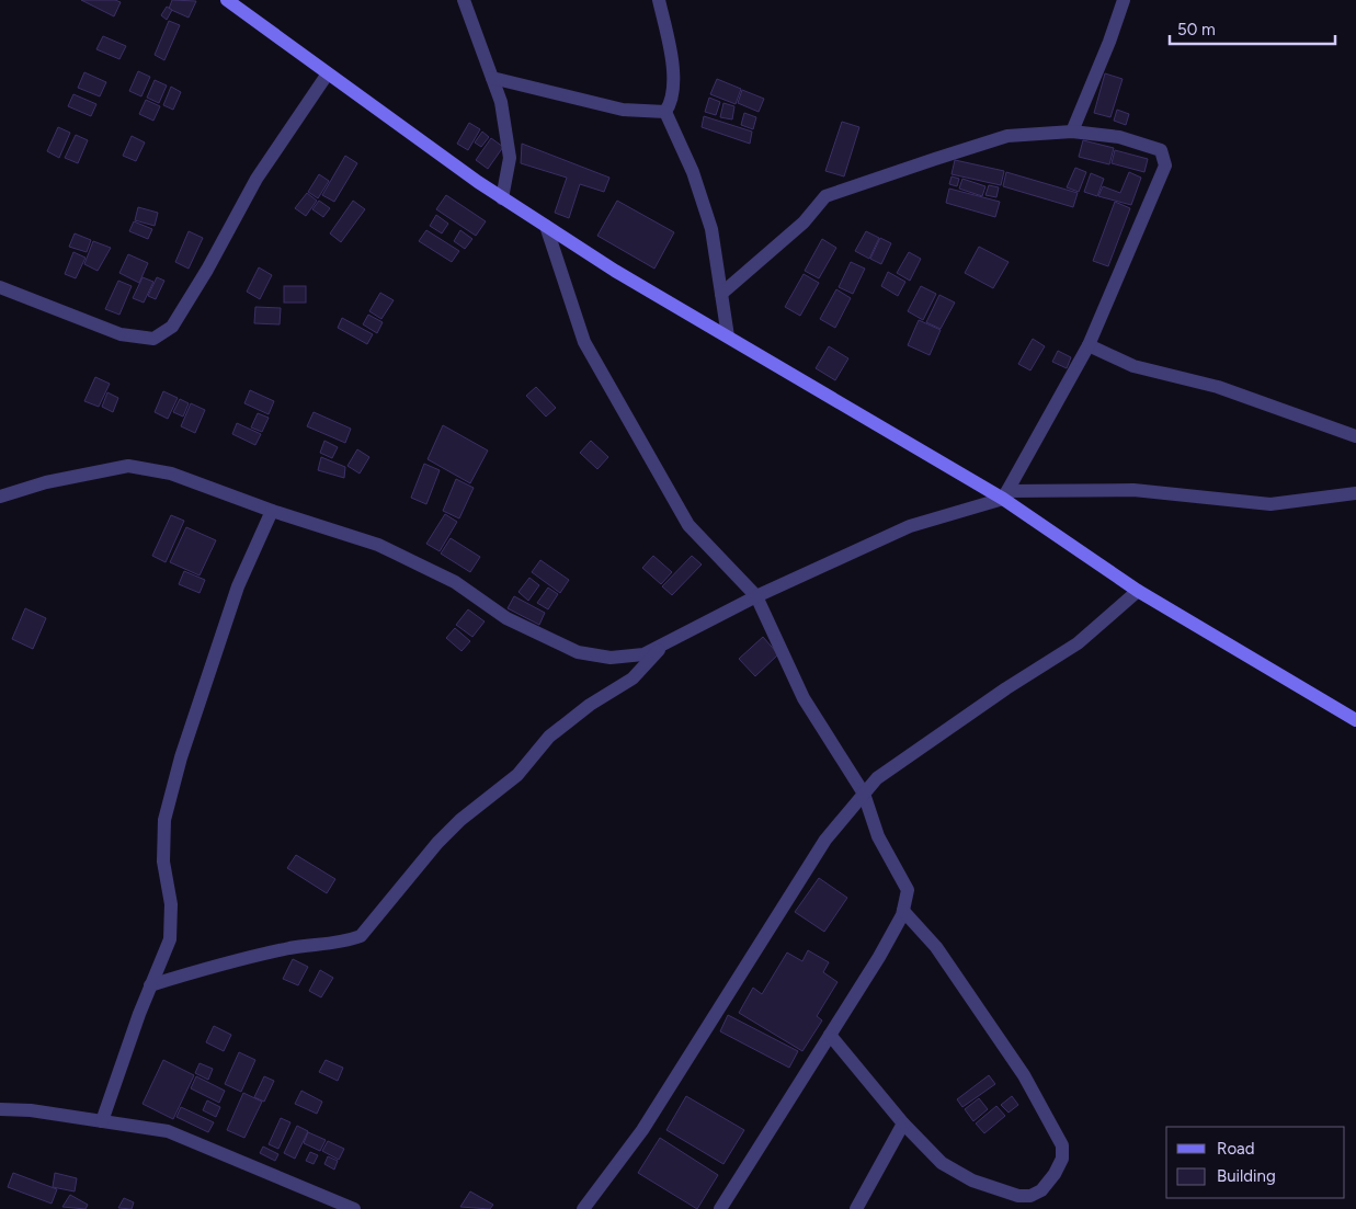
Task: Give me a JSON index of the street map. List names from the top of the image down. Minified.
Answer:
{"legend":["Road","Building"],"scale_bar":"50 m"}
